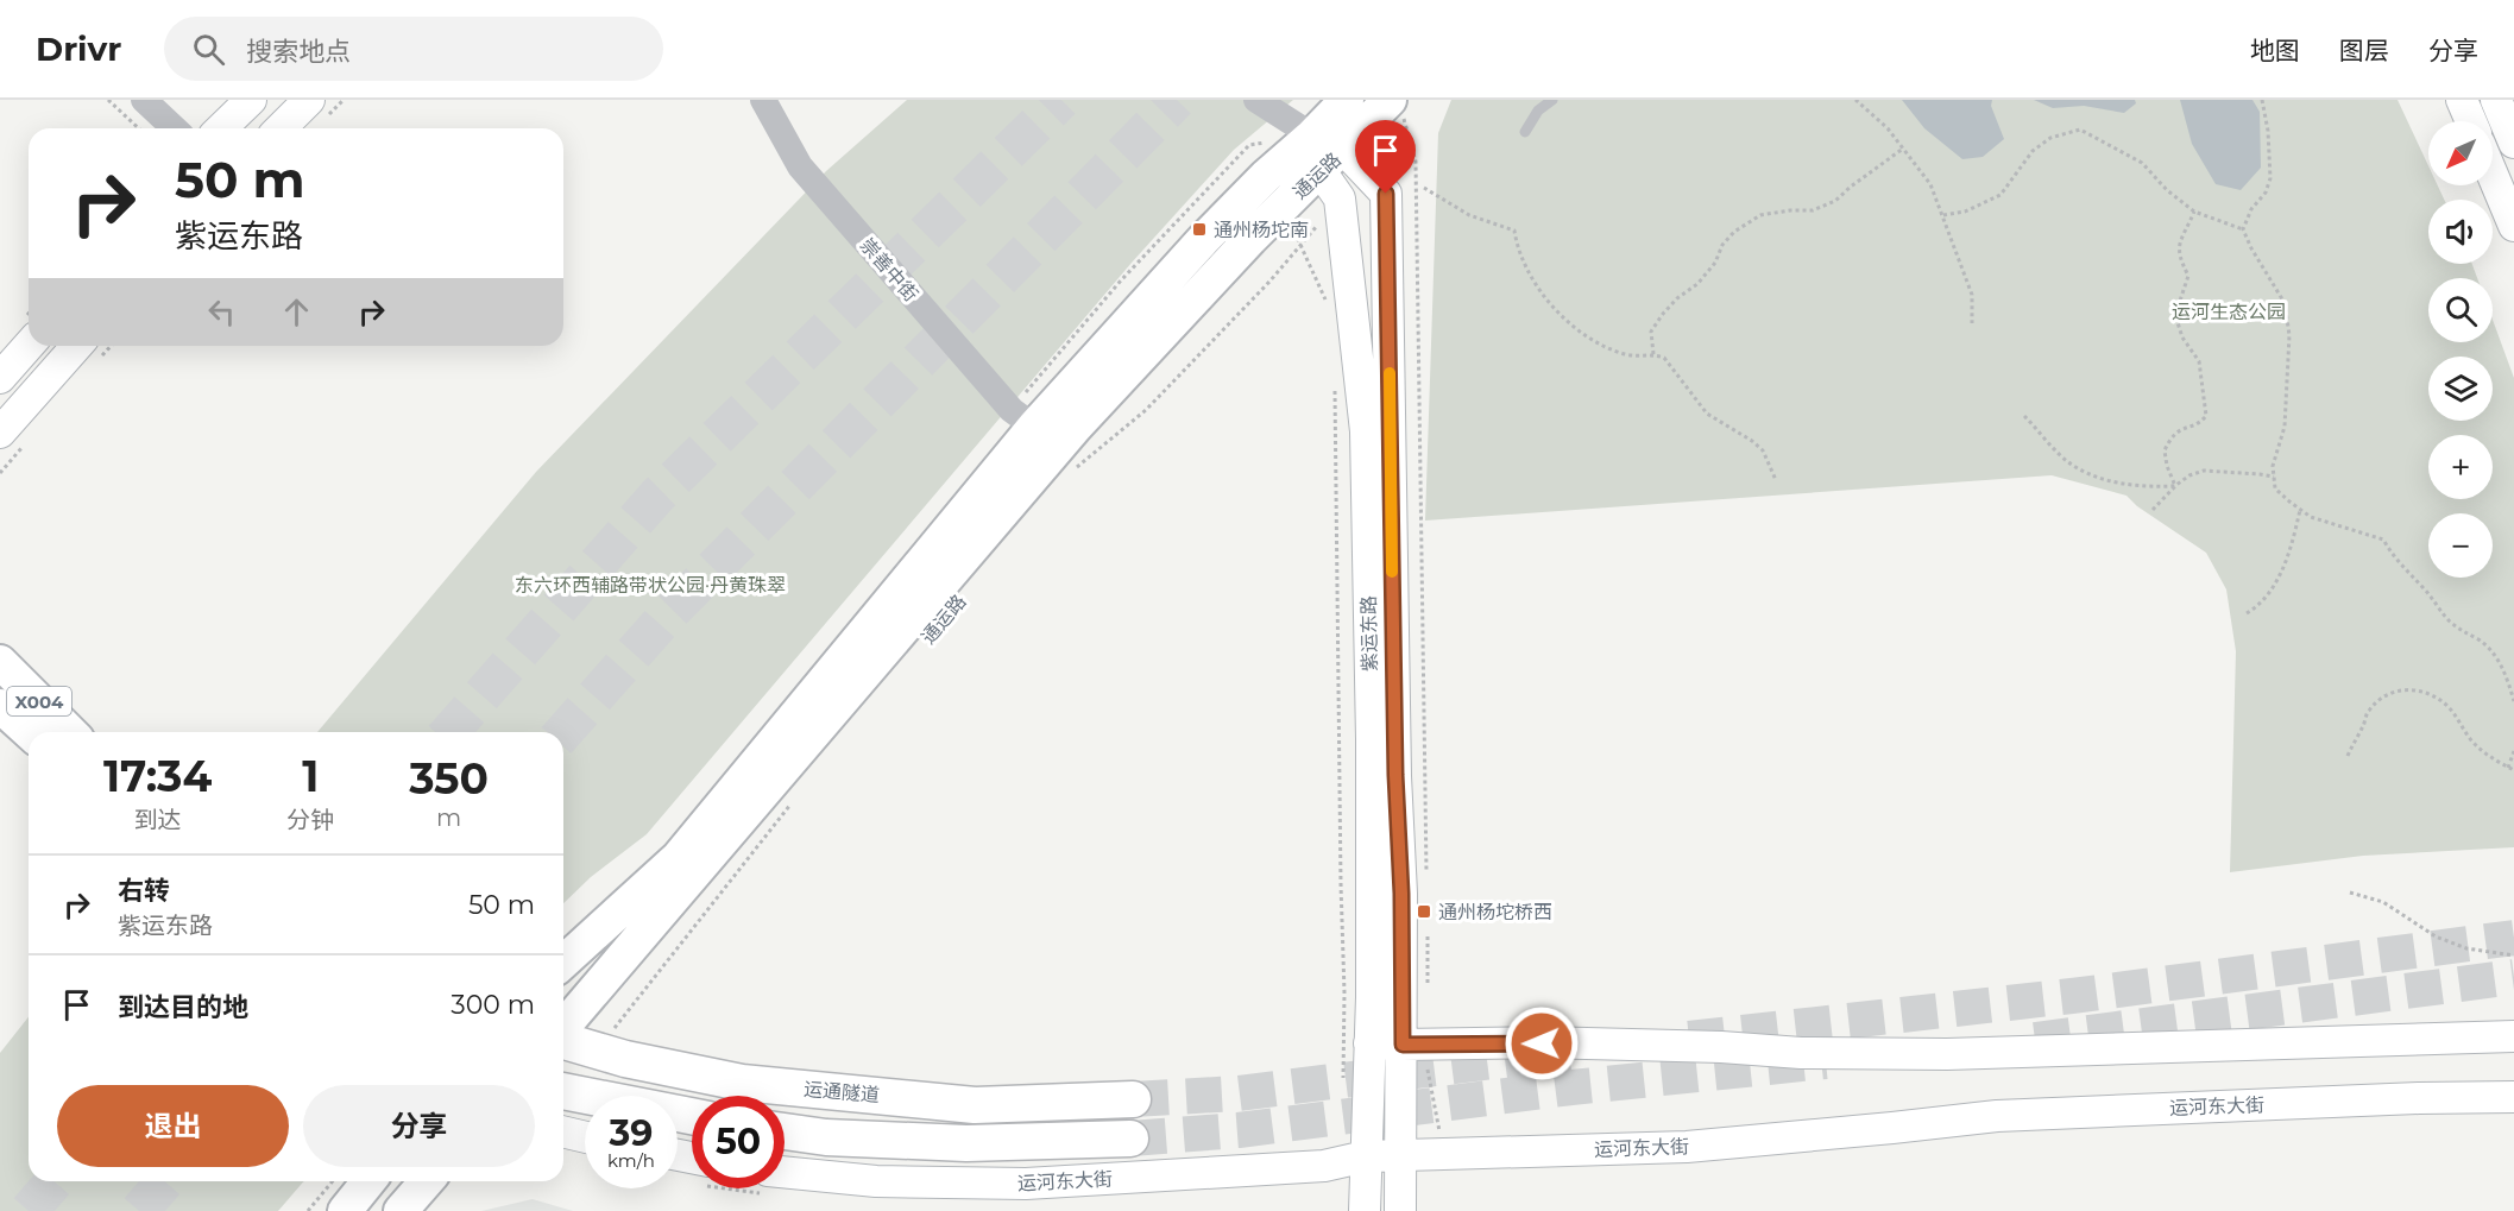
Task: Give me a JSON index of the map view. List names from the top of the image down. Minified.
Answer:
{"streets":{"highway":["运通隧道"],"main road":["通运路","紫运东路","X004","运河东大街"],"street":["崇善中街"]},"crossings":[["通运路","崇善中街"],["通运路","紫运东路"],["紫运东路","运河东大街"]],"parks":["运河生态公园","东六环西辅路带状公园·丹黄珠翠"],"places":{"transit":["通州杨坨南","通州杨坨桥西"]},"north":"bottom left","page":{"header":"Drivr","search":"搜索地点","nav":["地图","图层","分享"],"map_buttons":["+","−"],"turn":["50 m","紫运东路"],"eta":["17:34","到达","1","分钟","350","m"],"list":[{"name":"右转","note":"紫运东路","value":"50 m"},{"name":"到达目的地","value":"300 m"}],"buttons":["退出","分享"],"speed":"39 km/h","limit":"50"}}
